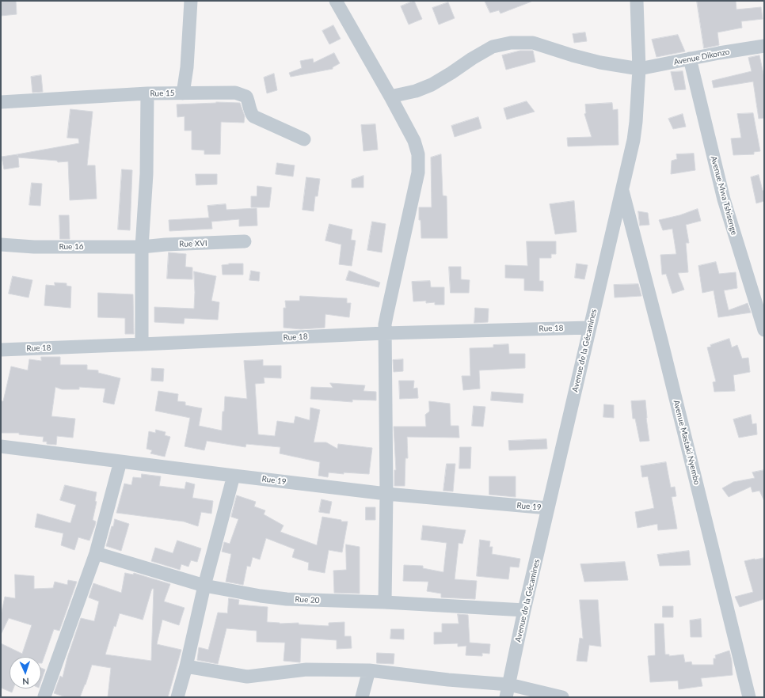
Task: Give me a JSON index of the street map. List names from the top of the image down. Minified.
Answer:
{"streets":{"street":["Avenue Dikonzo","Rue 15","Avenue Mwa Tshisenge","Rue XVI","Rue 16","Rue 18","Avenue de la Gécamines","Avenue Mastaki Nyembo","Rue 19","Rue 20"]},"crossings":[["Avenue Dikonzo","Avenue Mwa Tshisenge"],["Avenue Dikonzo","Avenue de la Gécamines"],["Rue XVI","Rue 16"],["Rue 18","Avenue de la Gécamines"],["Avenue de la Gécamines","Avenue Mastaki Nyembo"],["Avenue de la Gécamines","Rue 19"],["Avenue de la Gécamines","Rue 20"]],"north":"bottom"}
